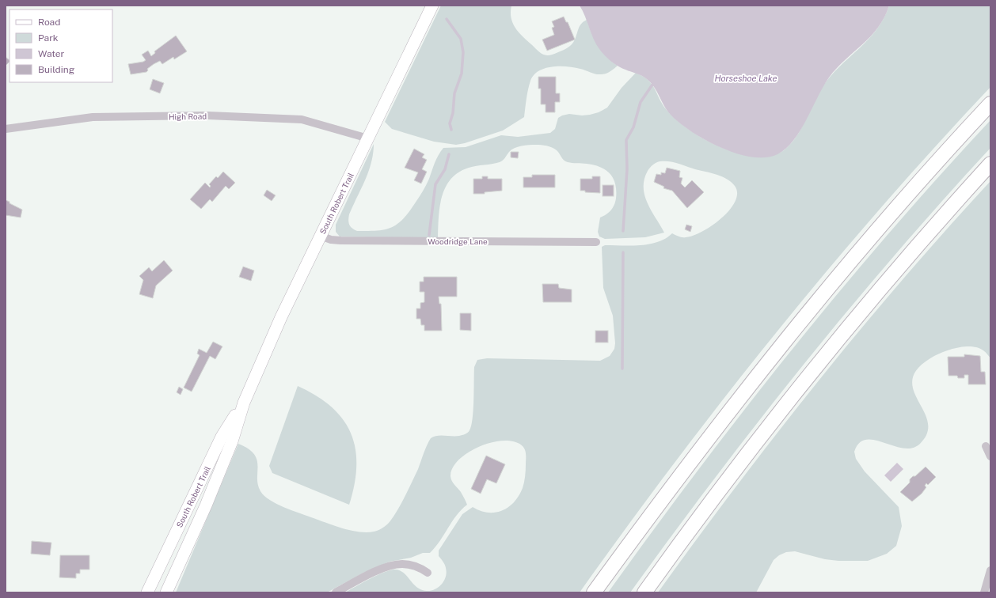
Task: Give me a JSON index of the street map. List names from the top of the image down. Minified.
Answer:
{"streets":{"main road":["South Robert Trail"],"street":["High Road","Woodridge Lane"]},"crossings":[["High Road","South Robert Trail"],["South Robert Trail","Woodridge Lane"]],"water":["Horseshoe Lake"],"legend":["Road","Park","Water","Building"]}
